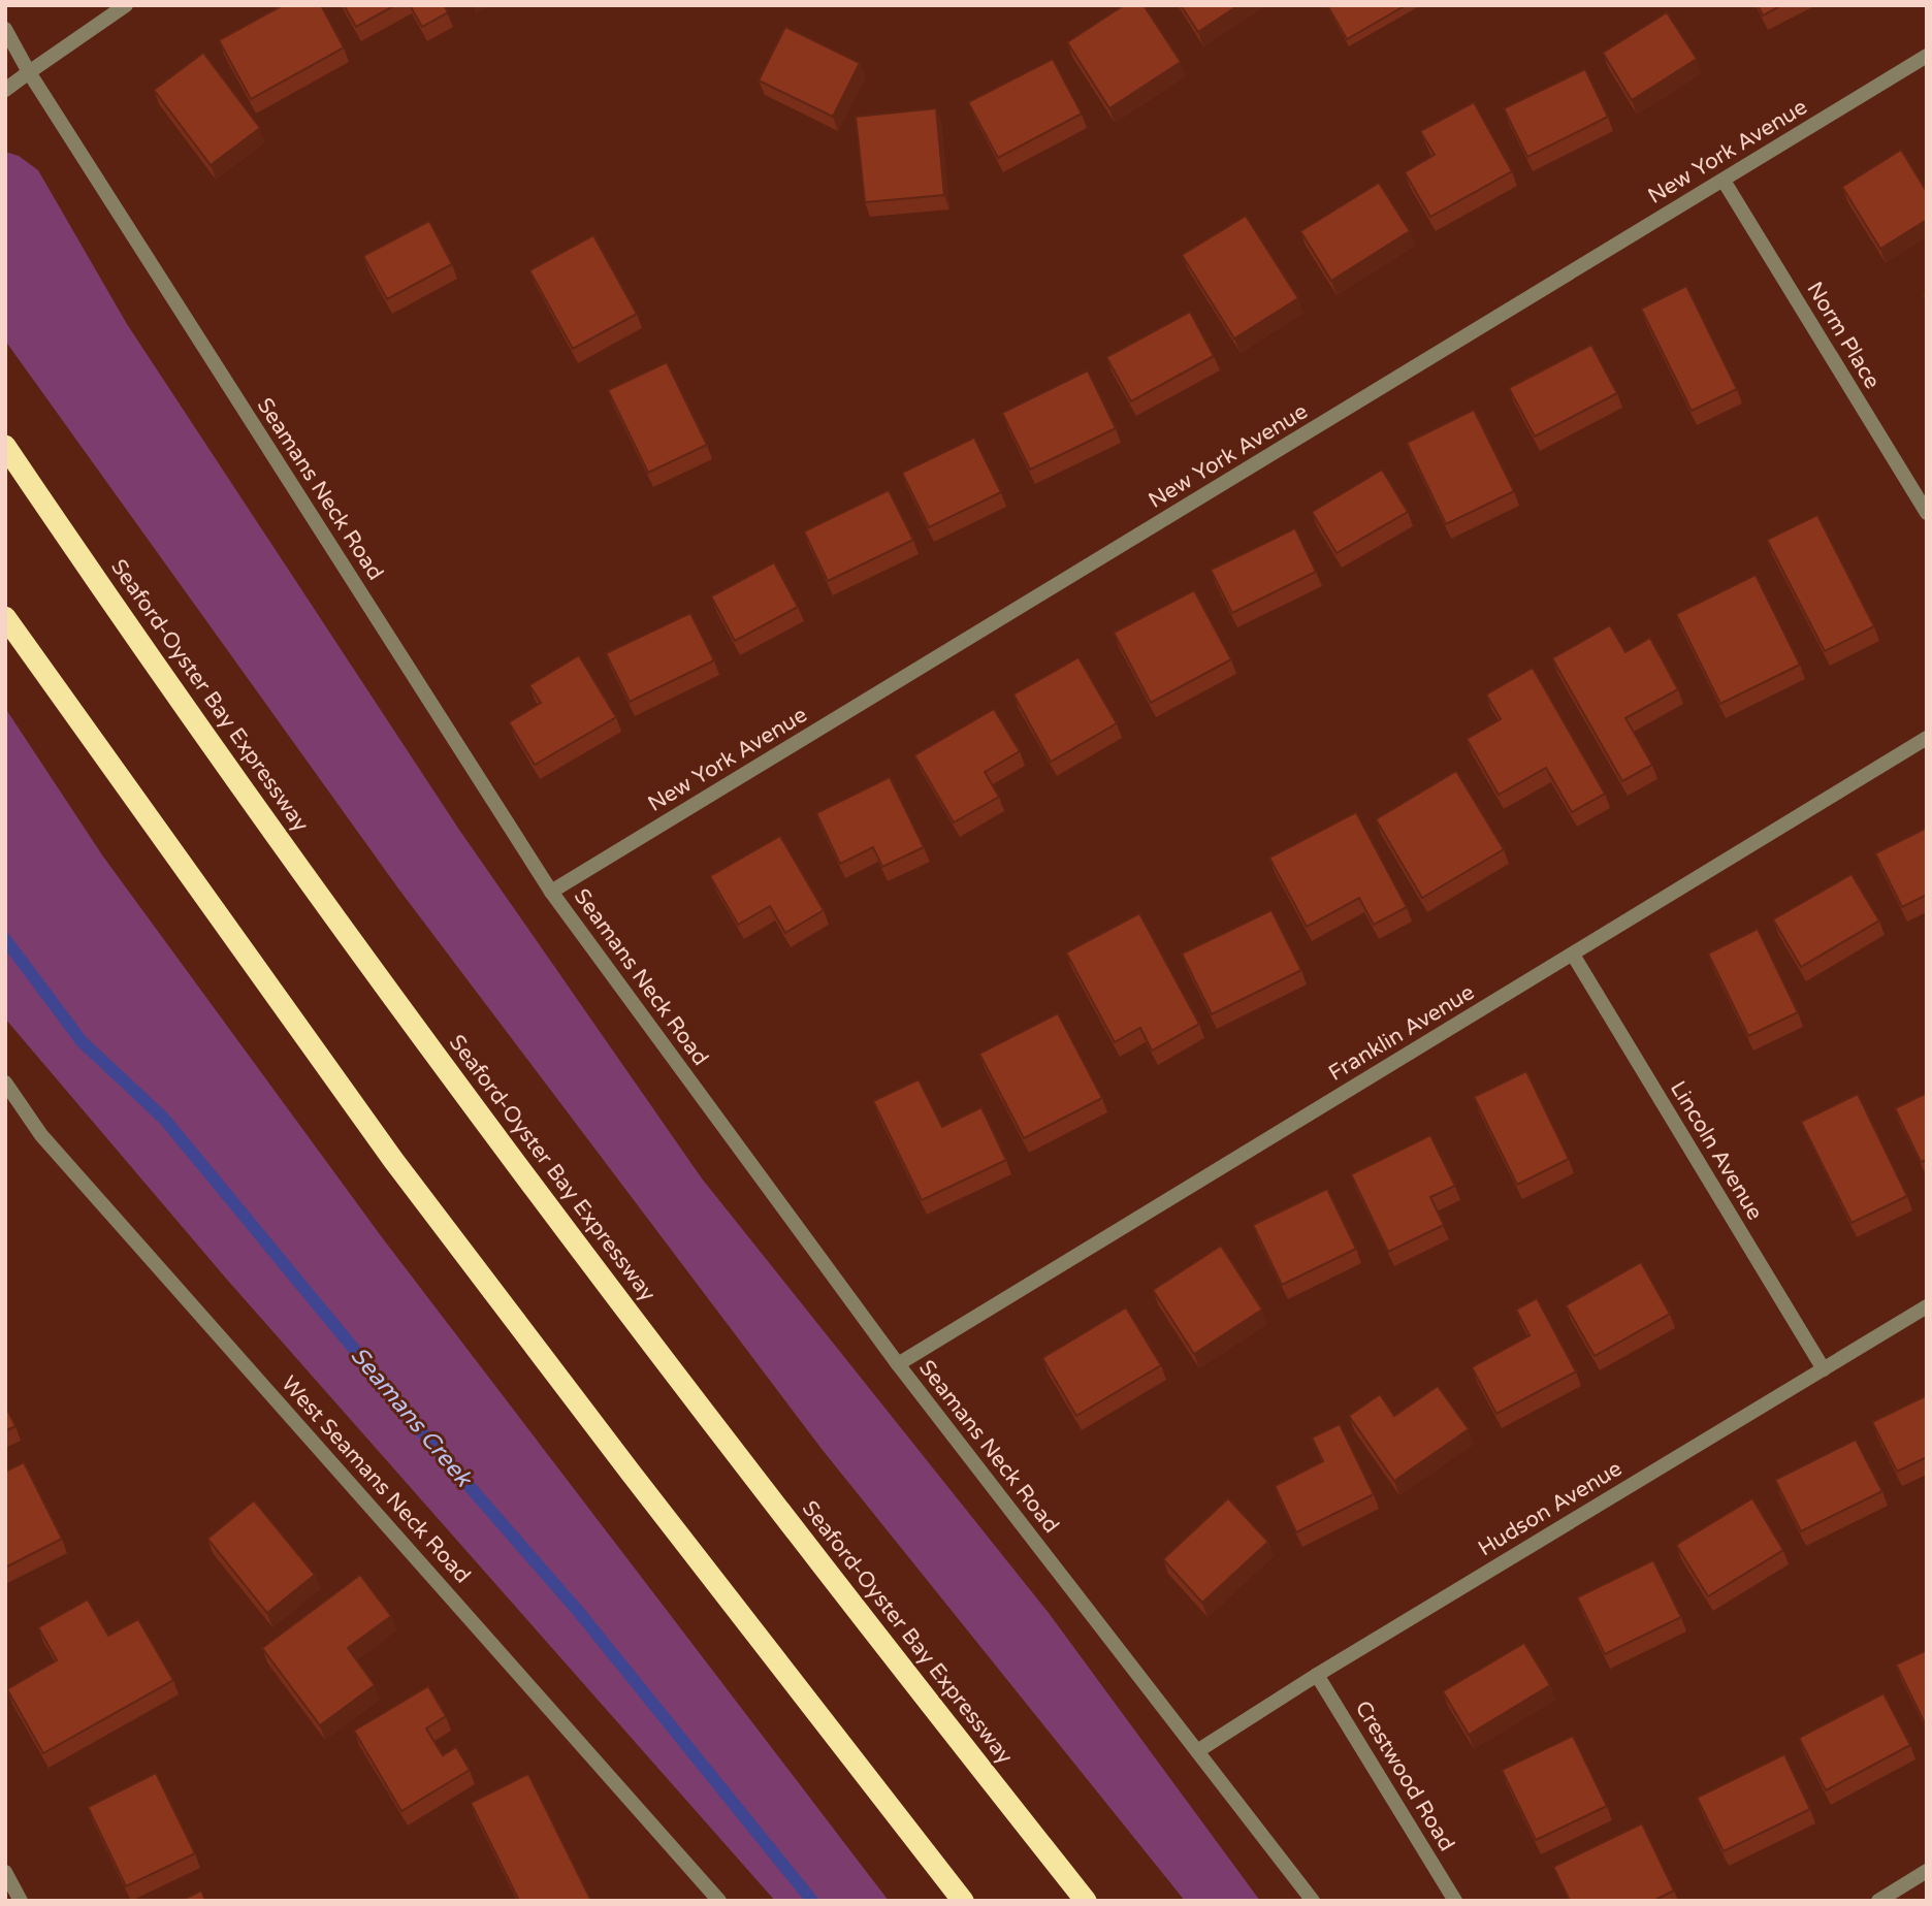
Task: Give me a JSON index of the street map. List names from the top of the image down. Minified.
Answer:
{"streets":{"highway":["Seaford-Oyster Bay Expressway"],"street":["New York Avenue","Norm Place","Seamans Neck Road","Franklin Avenue","Lincoln Avenue","West Seamans Neck Road","Hudson Avenue","Crestwood Road"]},"crossings":[["New York Avenue","Norm Place"],["New York Avenue","Seamans Neck Road"],["Seamans Neck Road","Franklin Avenue"],["Seamans Neck Road","Hudson Avenue"],["Franklin Avenue","Lincoln Avenue"],["Lincoln Avenue","Hudson Avenue"],["Hudson Avenue","Crestwood Road"]],"water":["Seamans Creek"]}
